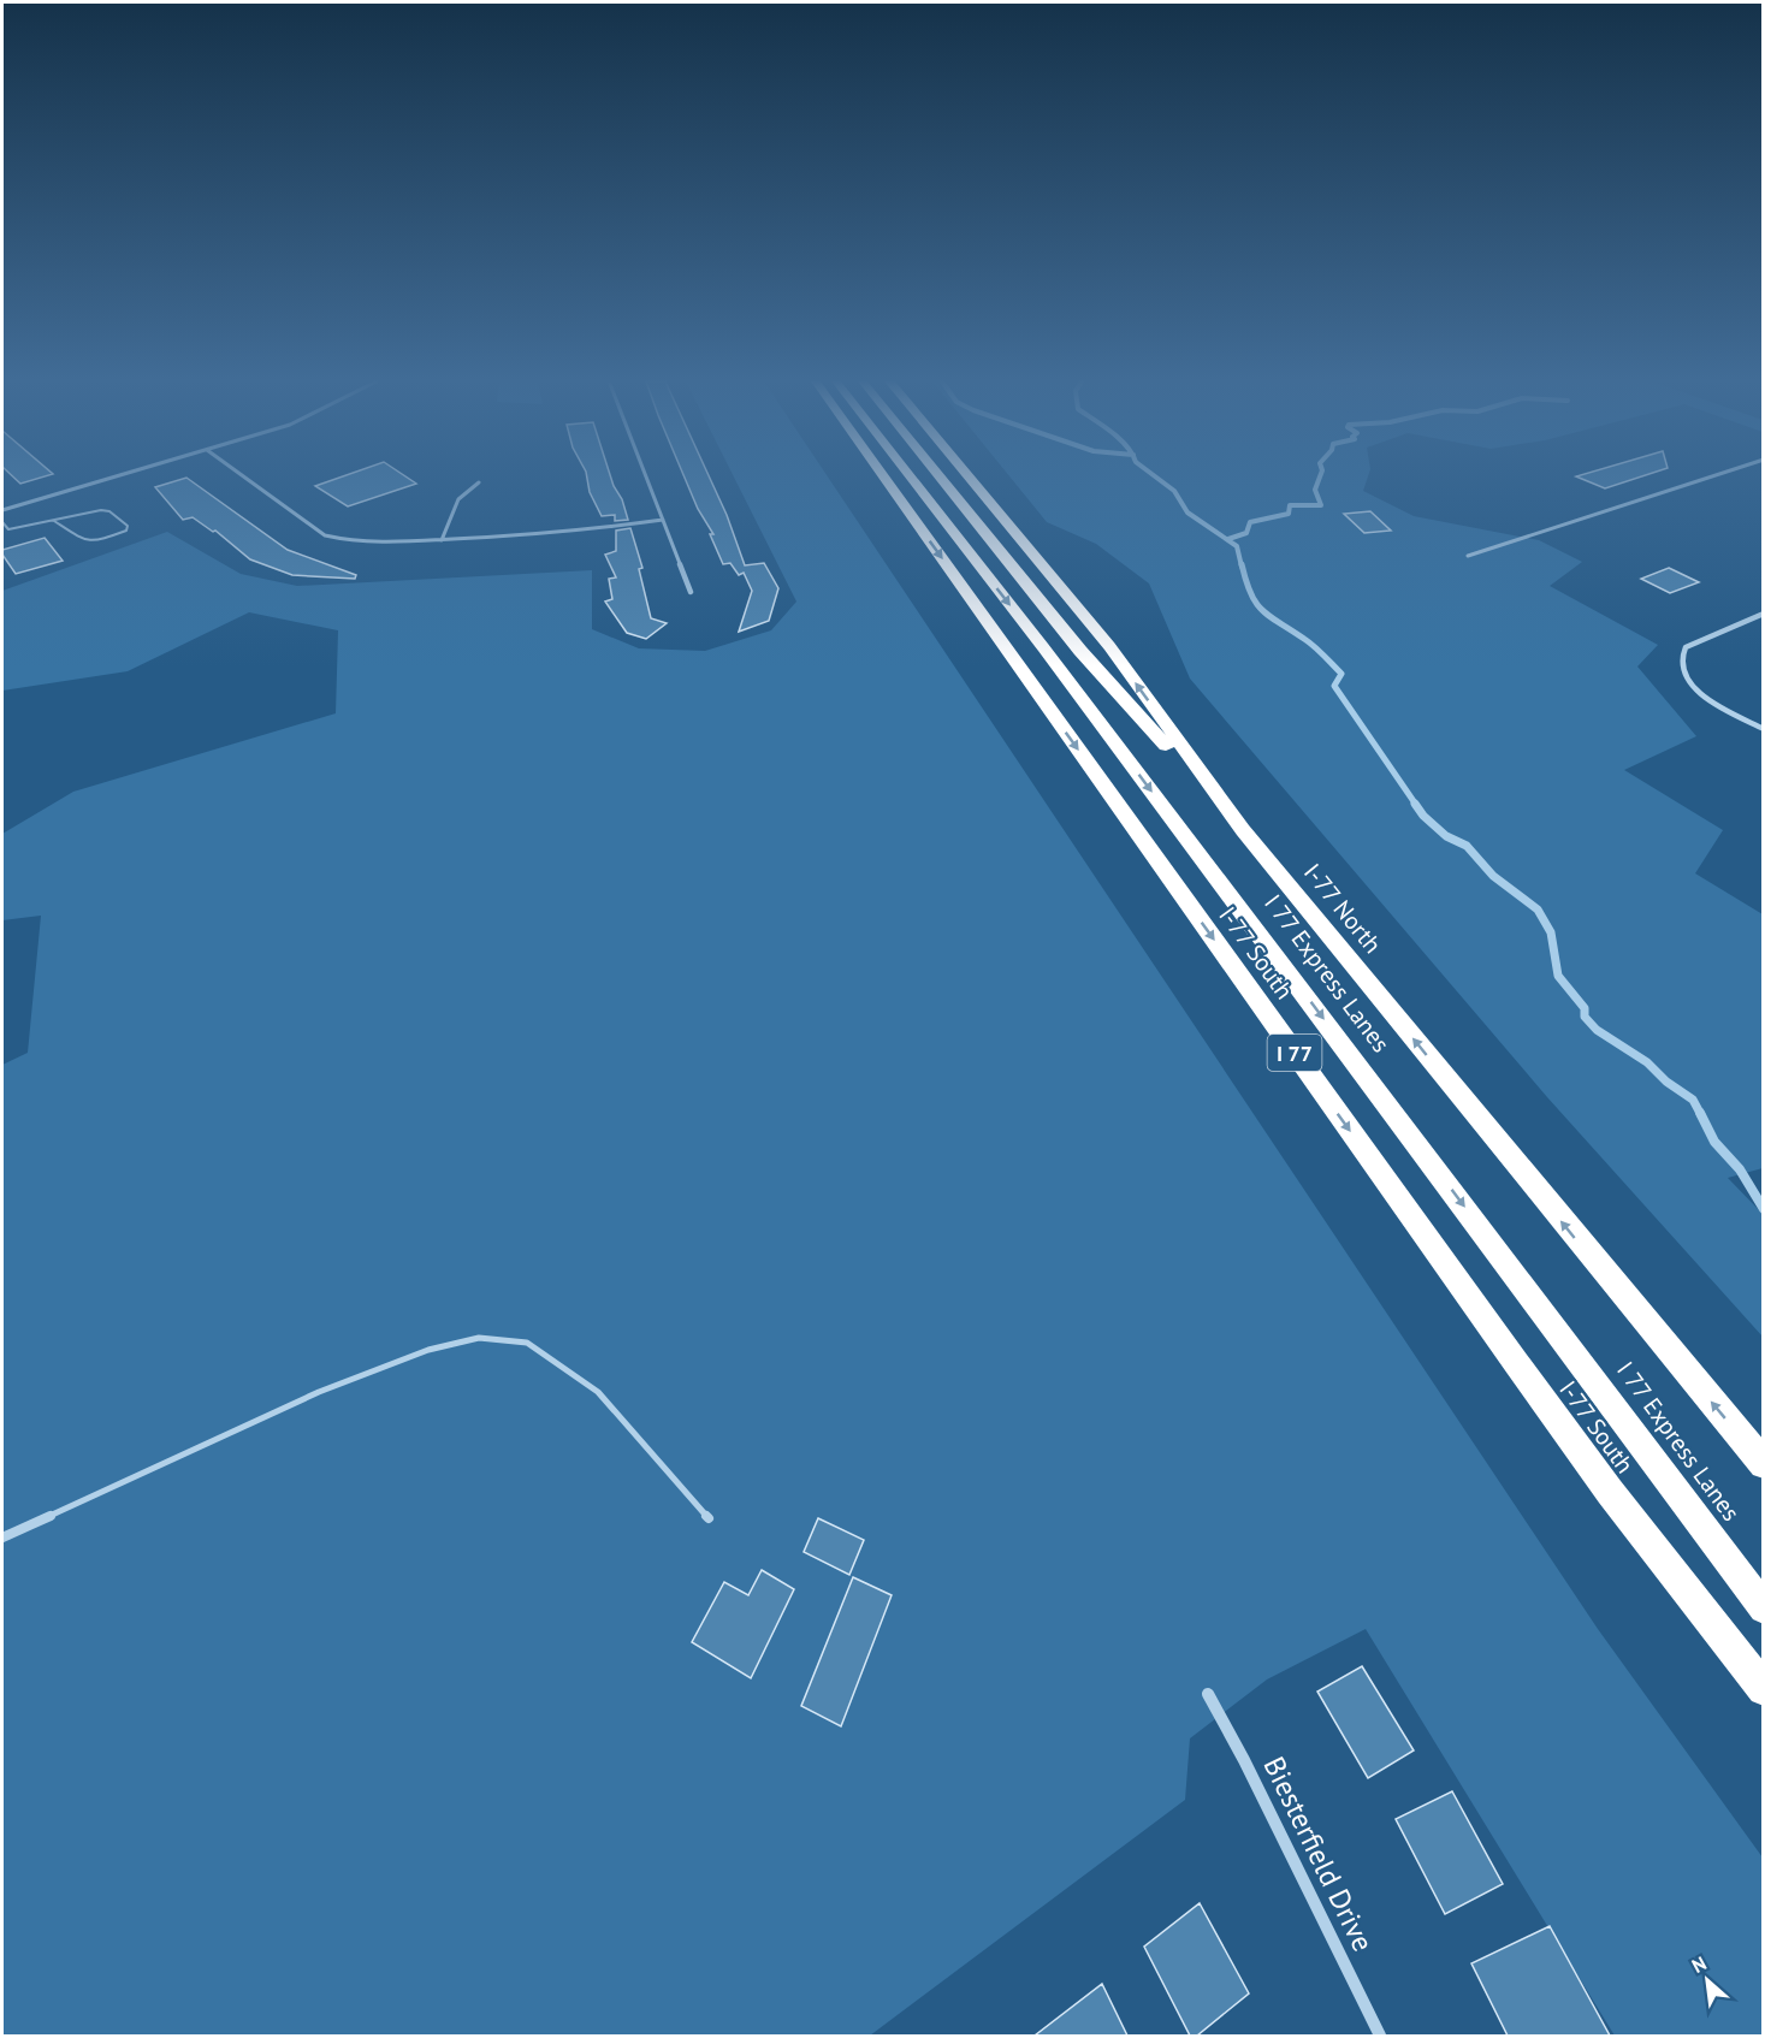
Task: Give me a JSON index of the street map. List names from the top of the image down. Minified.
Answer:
{"streets":{"highway":["I-77 North","I-77 South","I 77 Express Lanes","I 77"],"street":["Biesterfield Drive"]},"north":"top left"}
